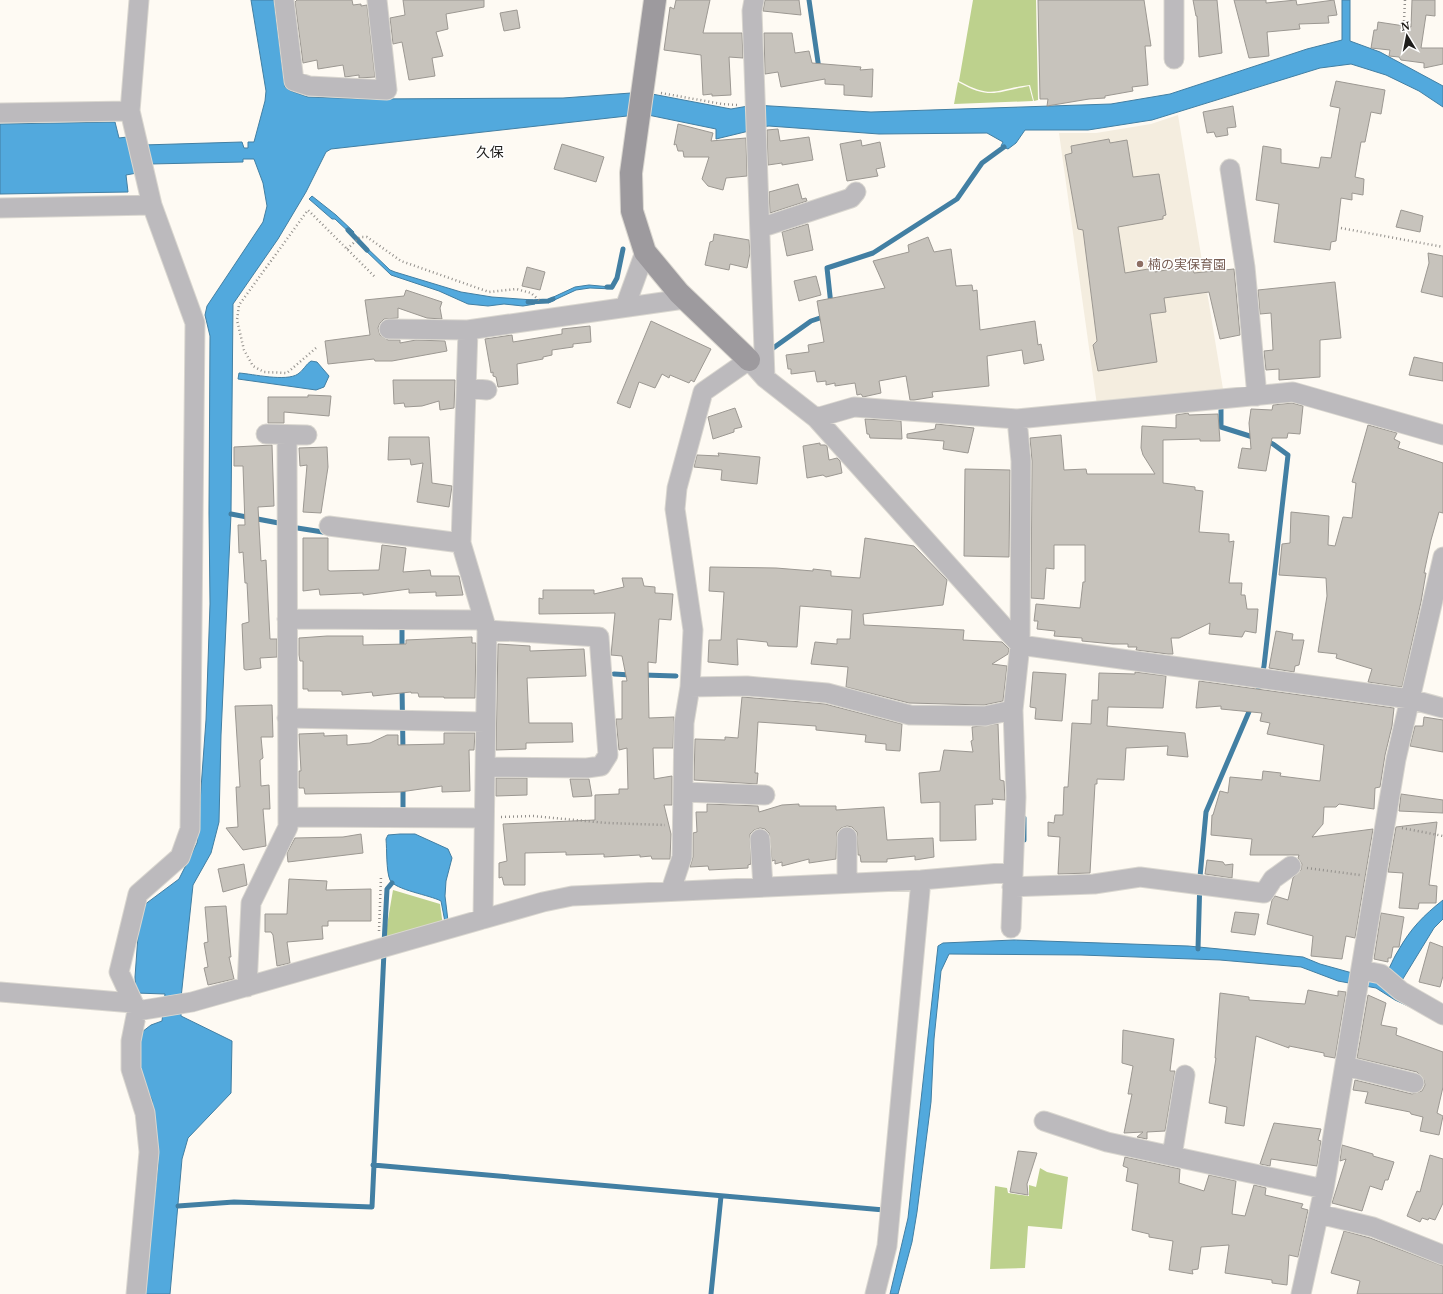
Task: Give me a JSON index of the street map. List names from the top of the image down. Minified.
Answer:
{"districts":["久保"],"places":["楠の実保育園"],"north":"top"}
